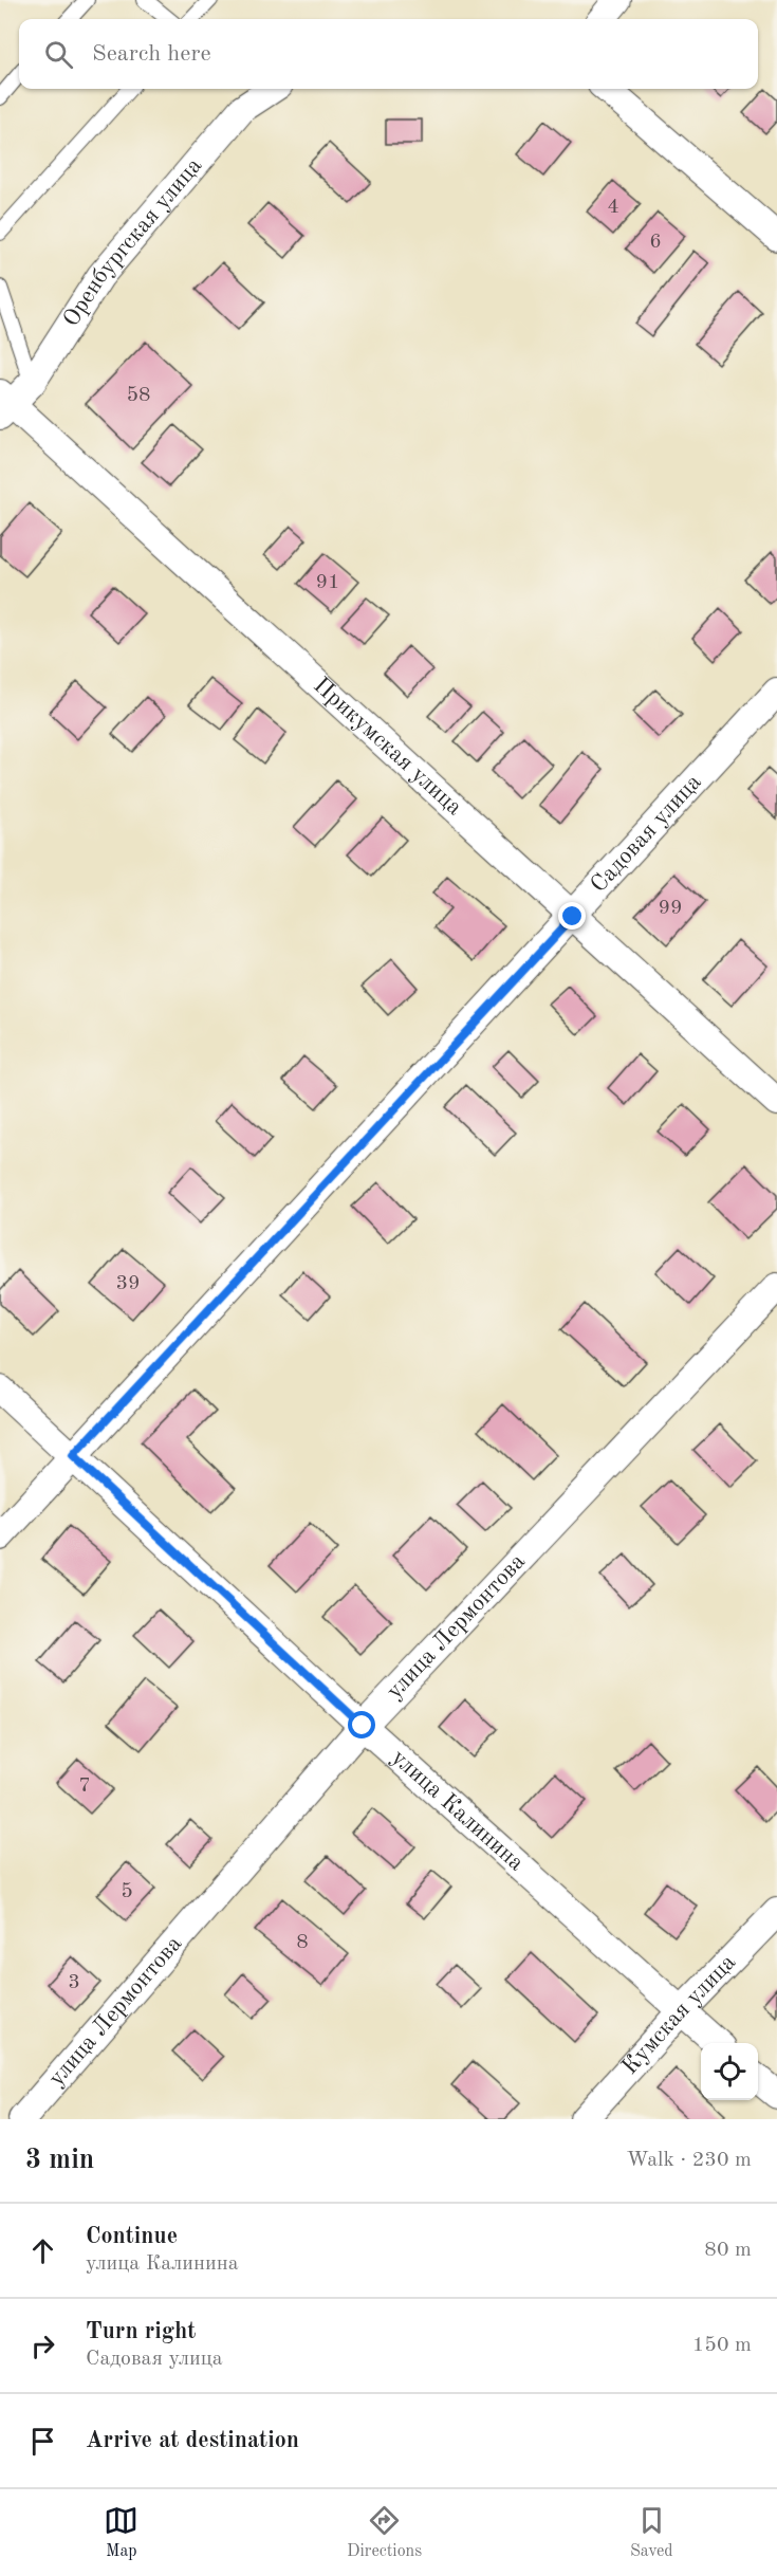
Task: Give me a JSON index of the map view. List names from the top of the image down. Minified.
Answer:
{"streets":{"street":["Оренбургская улица","Прикумская улица","Садовая улица","улица Лермонтова","улица Калинина","Кумская улица"]},"crossings":[["Оренбургская улица","Прикумская улица"],["Прикумская улица","Садовая улица"],["Садовая улица","улица Калинина"],["улица Лермонтова","улица Калинина"],["улица Калинина","Кумская улица"]],"house_numbers":["4","6","58","91","99","39","7","5","8","3"],"page":{"search":"Search here","heading":["3 min","Walk · 230 m"],"list":[["Continue","улица Калинина","80 m"],["Turn right","Садовая улица","150 m"],"Arrive at destination"],"nav":["Map","Directions","Saved"]}}
